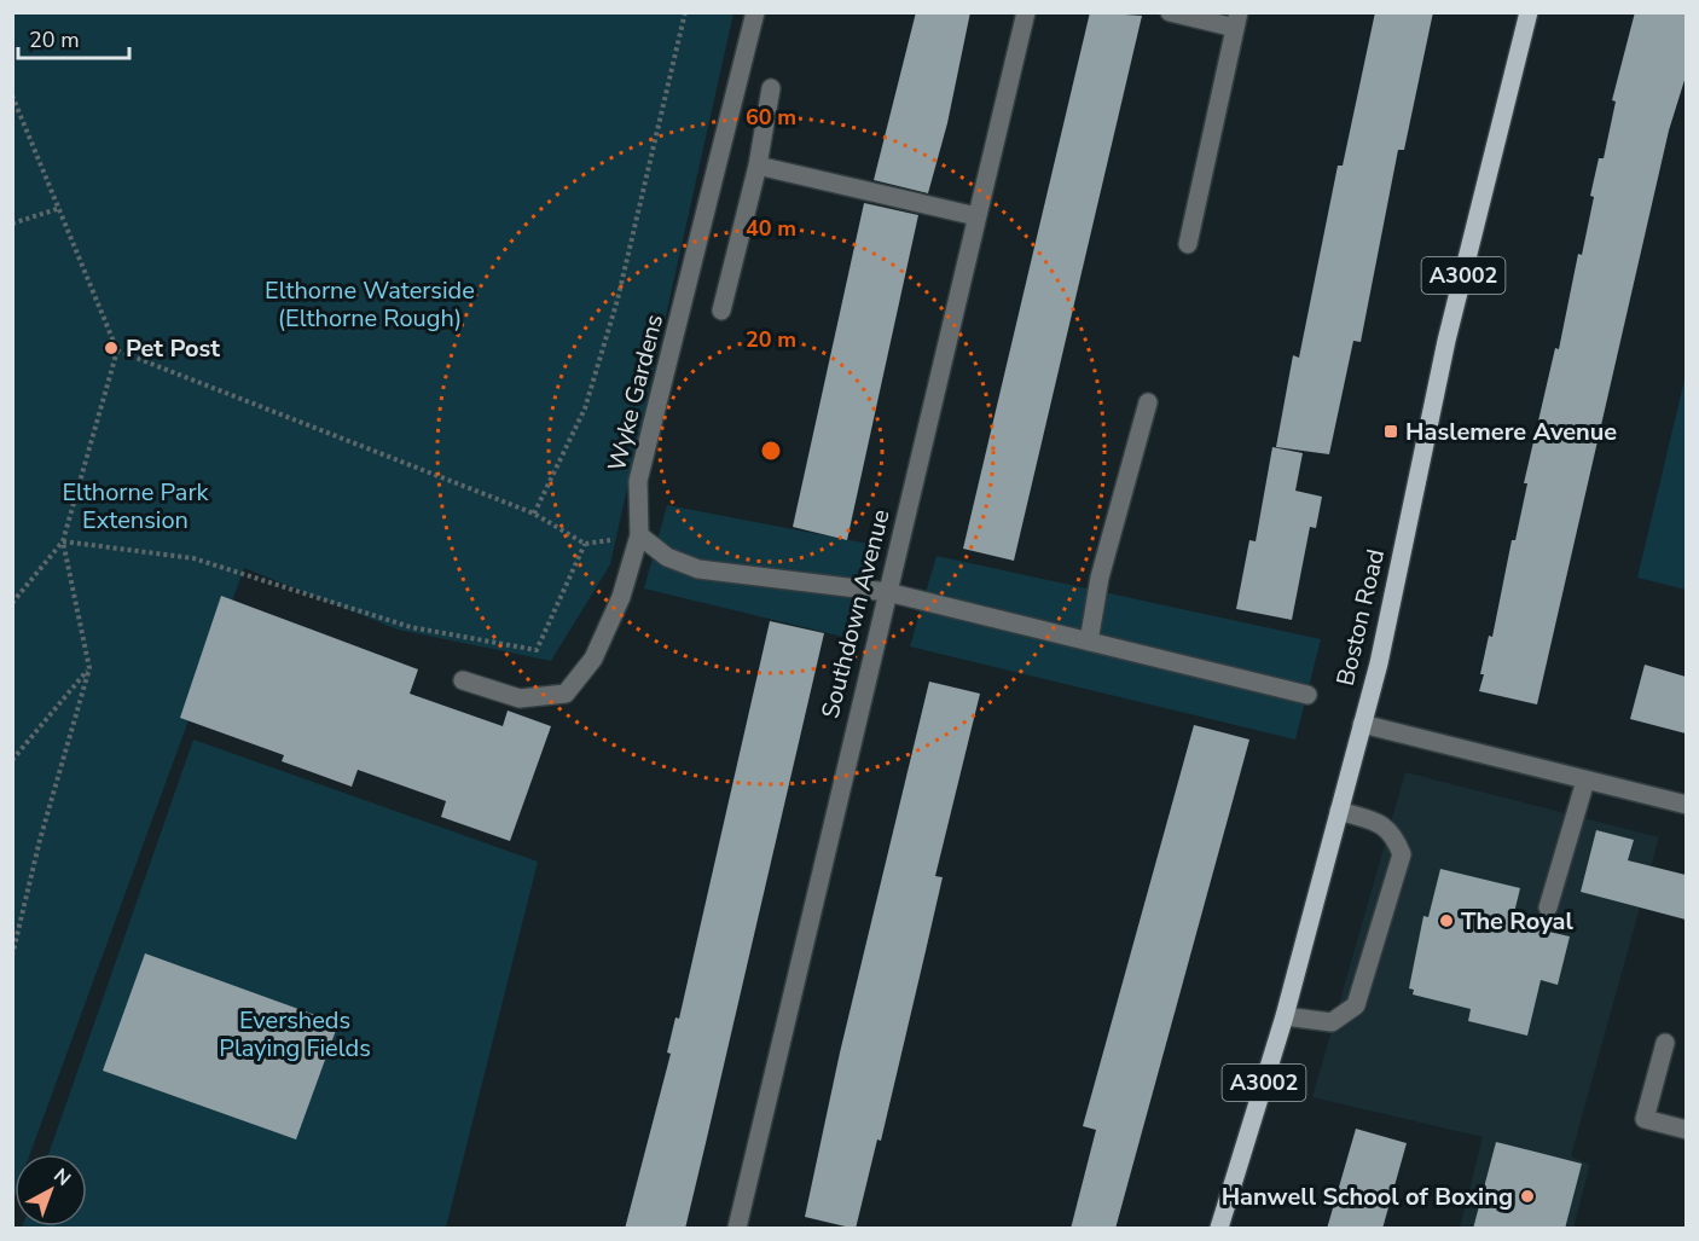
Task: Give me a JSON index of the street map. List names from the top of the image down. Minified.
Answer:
{"streets":{"main road":["A3002","Boston Road"],"street":["Wyke Gardens","Southdown Avenue"]},"parks":["Elthorne Waterside (Elthorne Rough)","Elthorne Park Extension","Eversheds Playing Fields"],"places":{"other":["Pet Post","The Royal","Hanwell School of Boxing"],"transit":["Haslemere Avenue"]},"scale_bar":"20 m","north":"top right","rings":["60 m","40 m","20 m"]}
